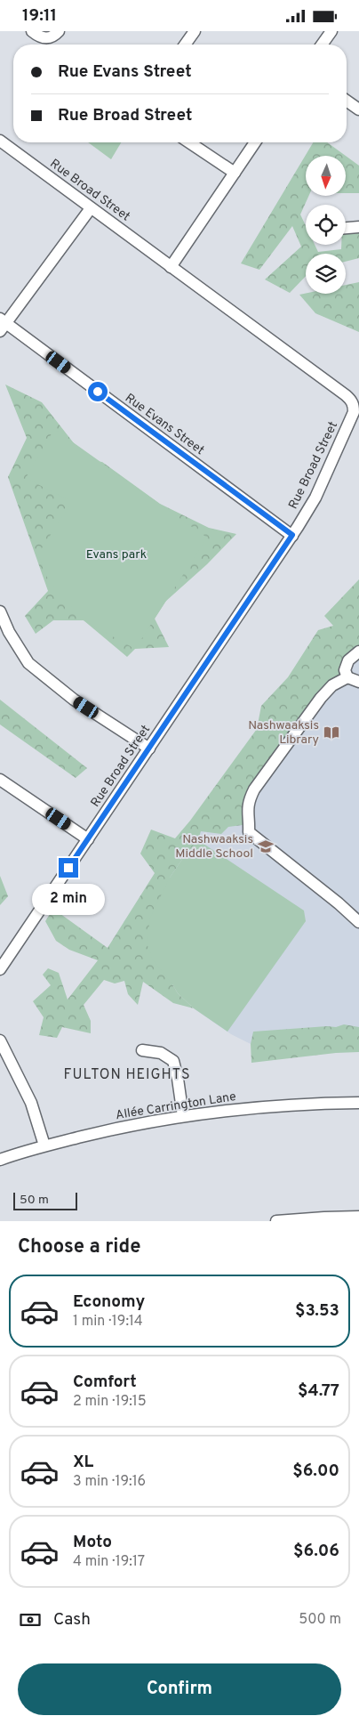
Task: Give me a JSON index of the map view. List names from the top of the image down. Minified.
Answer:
{"streets":{"street":["Rue Broad Street","Rue Evans Street","Allée Carrington Lane"]},"crossings":[["Rue Broad Street","Rue Evans Street"]],"districts":["FULTON HEIGHTS"],"parks":["Evans park"],"places":{"library":["Nashwaaksis Library"],"school or university":["Nashwaaksis Middle School"]},"scale_bar":"50 m","north":"bottom","page":{"status":"19:11","banner":["Rue Evans Street","Rue Broad Street"],"bubble":"2 min","scale":"50 m","heading":"Choose a ride","list":[{"name":"Economy","note":"1 min · 19:14","value":"$3.53"},{"name":"Comfort","note":"2 min · 19:15","value":"$4.77"},{"name":"XL","note":"3 min · 19:16","value":"$6.00"},{"name":"Moto","note":"4 min · 19:17","value":"$6.06"}],"pay":["Cash","500 m"],"buttons":"Confirm"}}
